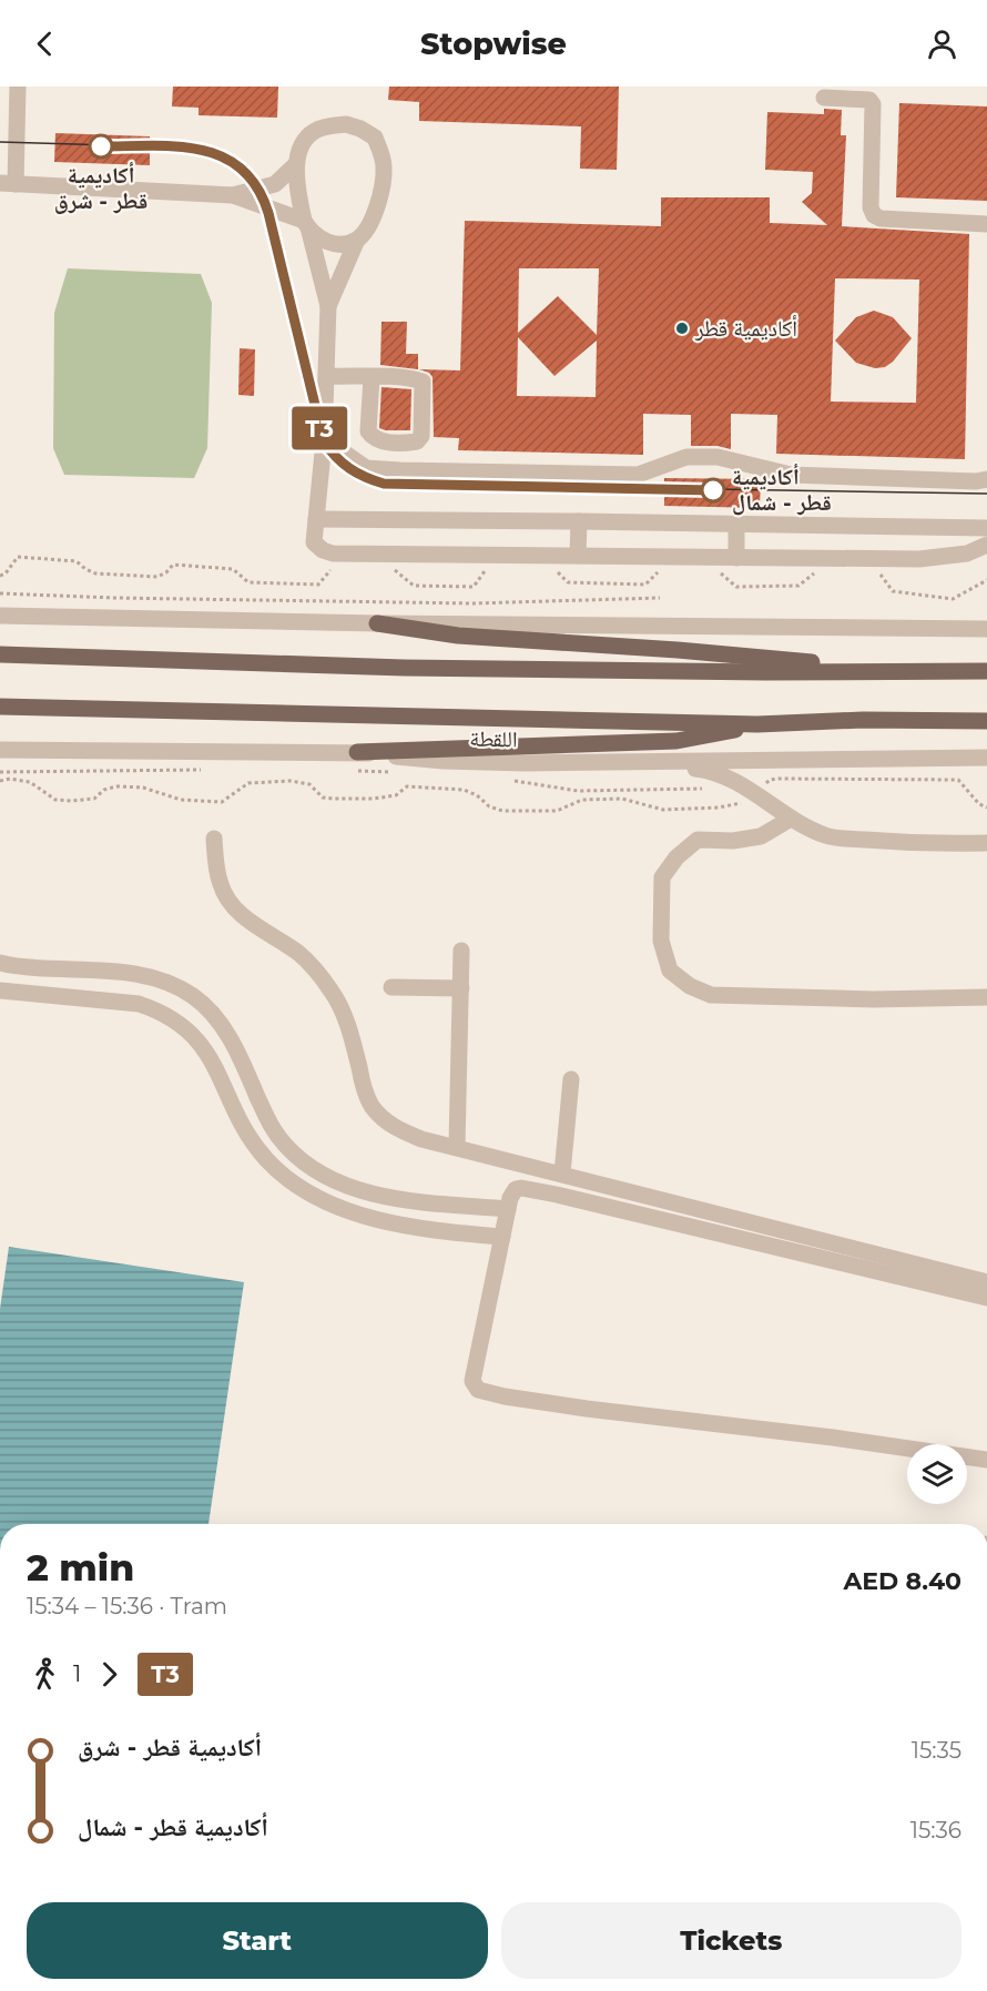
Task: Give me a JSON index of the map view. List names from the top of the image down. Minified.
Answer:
{"streets":{"main road":["اللقطة"]},"places":["أكاديمية قطر - شرق","أكاديمية قطر","أكاديمية قطر - شمال"],"lines":["tram line T3"],"page":{"header":"Stopwise","on_map":"T3","heading":["2 min","15:34 – 15:36 · Tram","AED 8.40"],"legs":["1","T3"],"list":[{"name":"أكاديمية قطر - شرق","value":"15:35"},{"name":"أكاديمية قطر - شمال","value":"15:36"}],"buttons":["Start","Tickets"]}}
